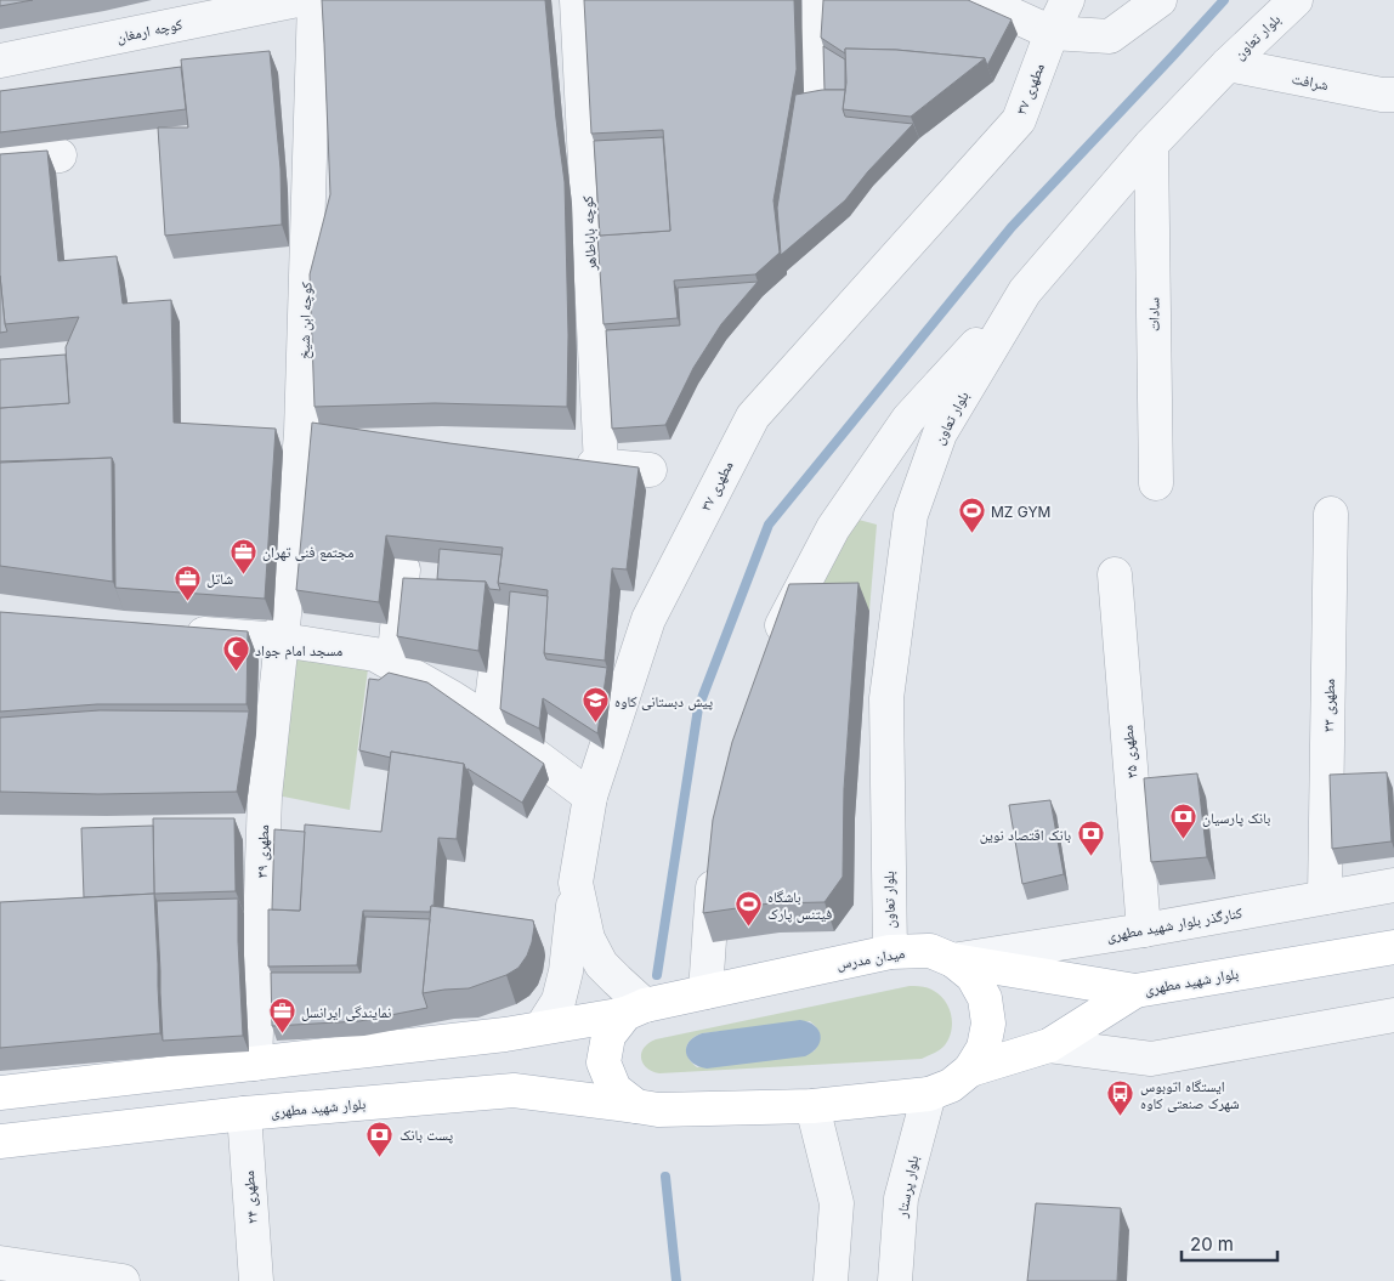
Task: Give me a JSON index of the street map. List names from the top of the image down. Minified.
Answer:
{"streets":{"main road":["میدان مدرس","بلوار شهید مطهری"],"street":["کوچه ارمغان","بلوار تعاون","شرافت","مطهری ۳۷","کوچه باباطاهر","سادات","کوچه ابن شیخ","مطهری ۳۳","مطهری ۳۵","مطهری ۳۹","کنارگذر بلوار شهید مطهری","بلوار پرستار","مطهری ۲۴"]},"crossings":[["بلوار تعاون","شرافت"],["بلوار تعاون","سادات"],["بلوار تعاون","میدان مدرس"],["مطهری ۳۷","میدان مدرس"],["کوچه ابن شیخ","مطهری ۳۹"],["مطهری ۳۳","کنارگذر بلوار شهید مطهری"],["مطهری ۳۵","کنارگذر بلوار شهید مطهری"],["کنارگذر بلوار شهید مطهری","میدان مدرس"],["میدان مدرس","بلوار شهید مطهری"],["میدان مدرس","بلوار پرستار"],["بلوار شهید مطهری","مطهری ۲۴"]],"places":{"sports":["MZ GYM","باشگاه فیتنس پارک"],"office":["مجتمع فنی تهران","شاتل","نمایندگی ایرانسل"],"mosque":["مسجد امام جواد"],"school or university":["پیش دبستانی کاوه"],"bank":["بانک پارسیان","بانک اقتصاد نوین","پست بانک"],"bus stop":["ایستگاه اتوبوس شهرک صنعتی کاوه"]},"scale_bar":"20 m"}
